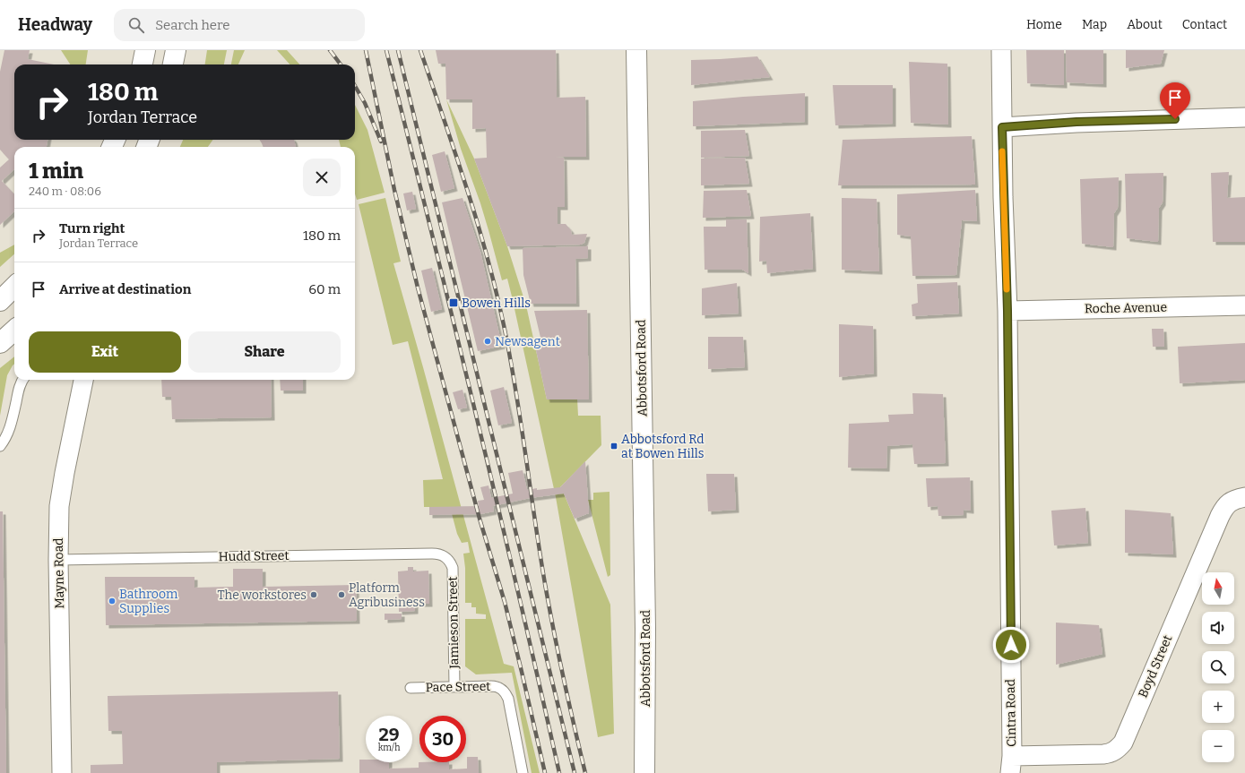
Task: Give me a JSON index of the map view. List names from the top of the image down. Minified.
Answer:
{"streets":{"highway":["Abbotsford Road"],"street":["Roche Avenue","Mayne Road","Boyd Street","Cintra Road"],"lane":["Hudd Street","Jamieson Street","Pace Street"]},"crossings":[["Roche Avenue","Cintra Road"],["Hudd Street","Mayne Road"],["Hudd Street","Jamieson Street"],["Jamieson Street","Pace Street"],["Boyd Street","Cintra Road"]],"places":{"transit":["Bowen Hills","Abbotsford Rd at Bowen Hills"],"other":["Newsagent","The workstores","Platform Agribusiness","Bathroom Supplies"]},"north":"top","page":{"header":"Headway","search":"Search here","nav":["Home","Map","About","Contact"],"turn":["180 m","Jordan Terrace"],"heading":["1 min","240 m · 08:06"],"list":[{"name":"Turn right","note":"Jordan Terrace","value":"180 m"},{"name":"Arrive at destination","value":"60 m"}],"buttons":["Exit","Share"],"map_buttons":["+","−"],"speed":"29 km/h","limit":"30"}}
